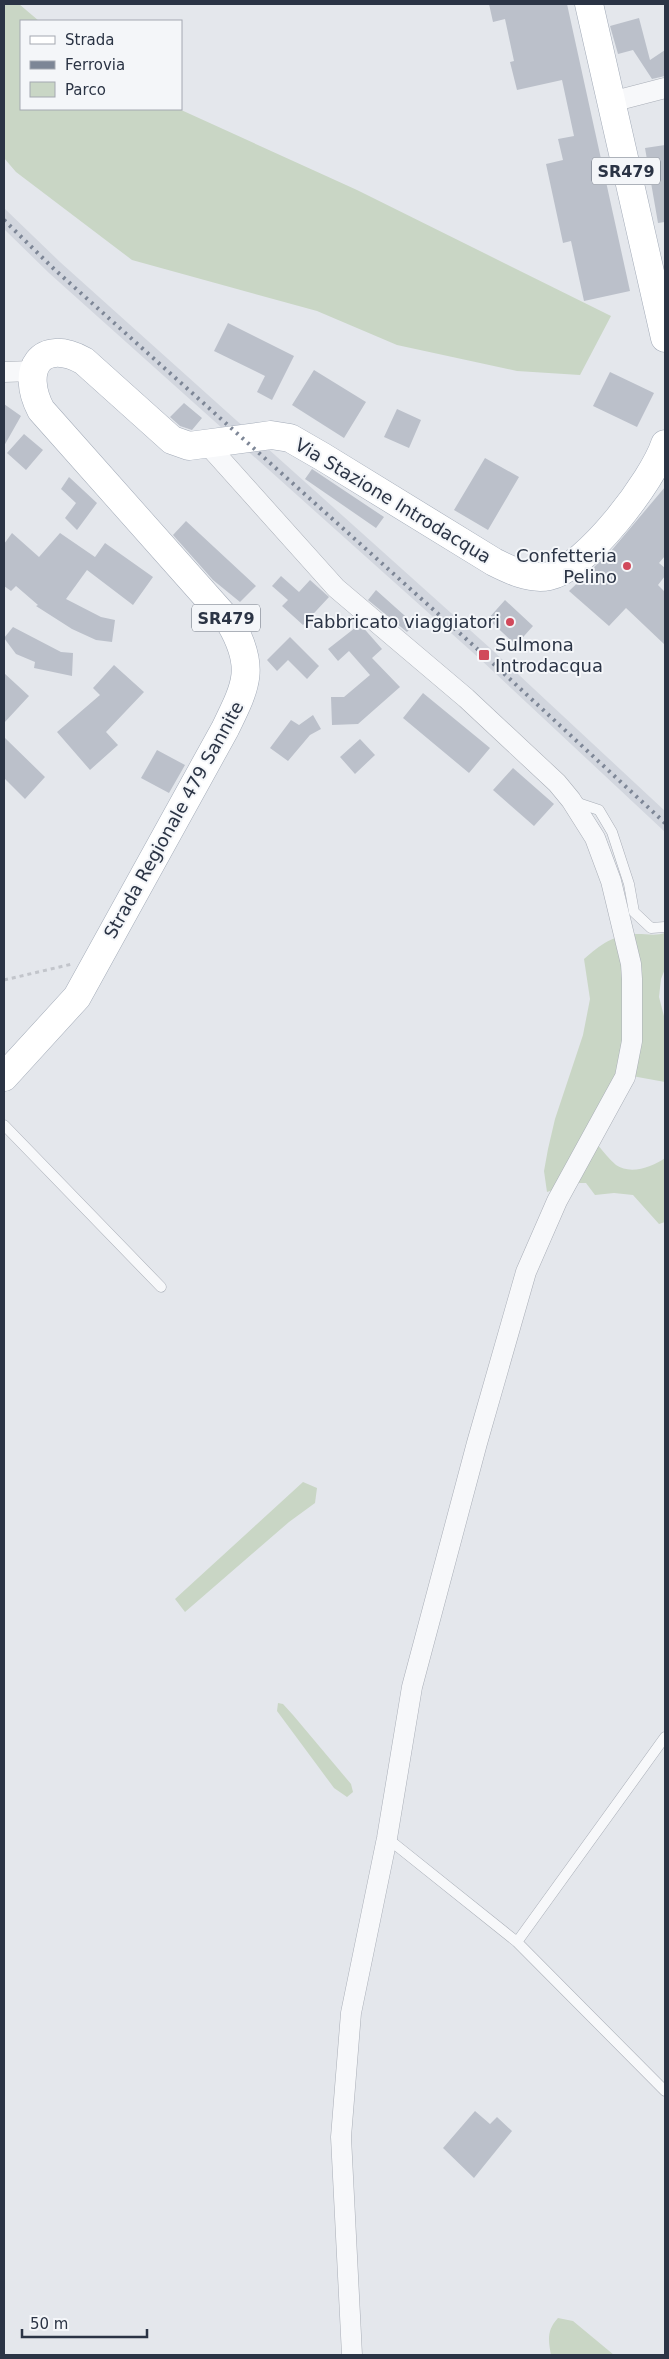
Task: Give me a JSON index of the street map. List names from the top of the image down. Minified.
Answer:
{"streets":{"main road":["SR479","Via Stazione Introdacqua","Strada Regionale 479 Sannite"]},"places":{"other":["Confetteria Pelino","Fabbricato viaggiatori"],"transit":["Sulmona Introdacqua"]},"legend":["Strada","Ferrovia","Parco"],"scale_bar":"50 m"}
